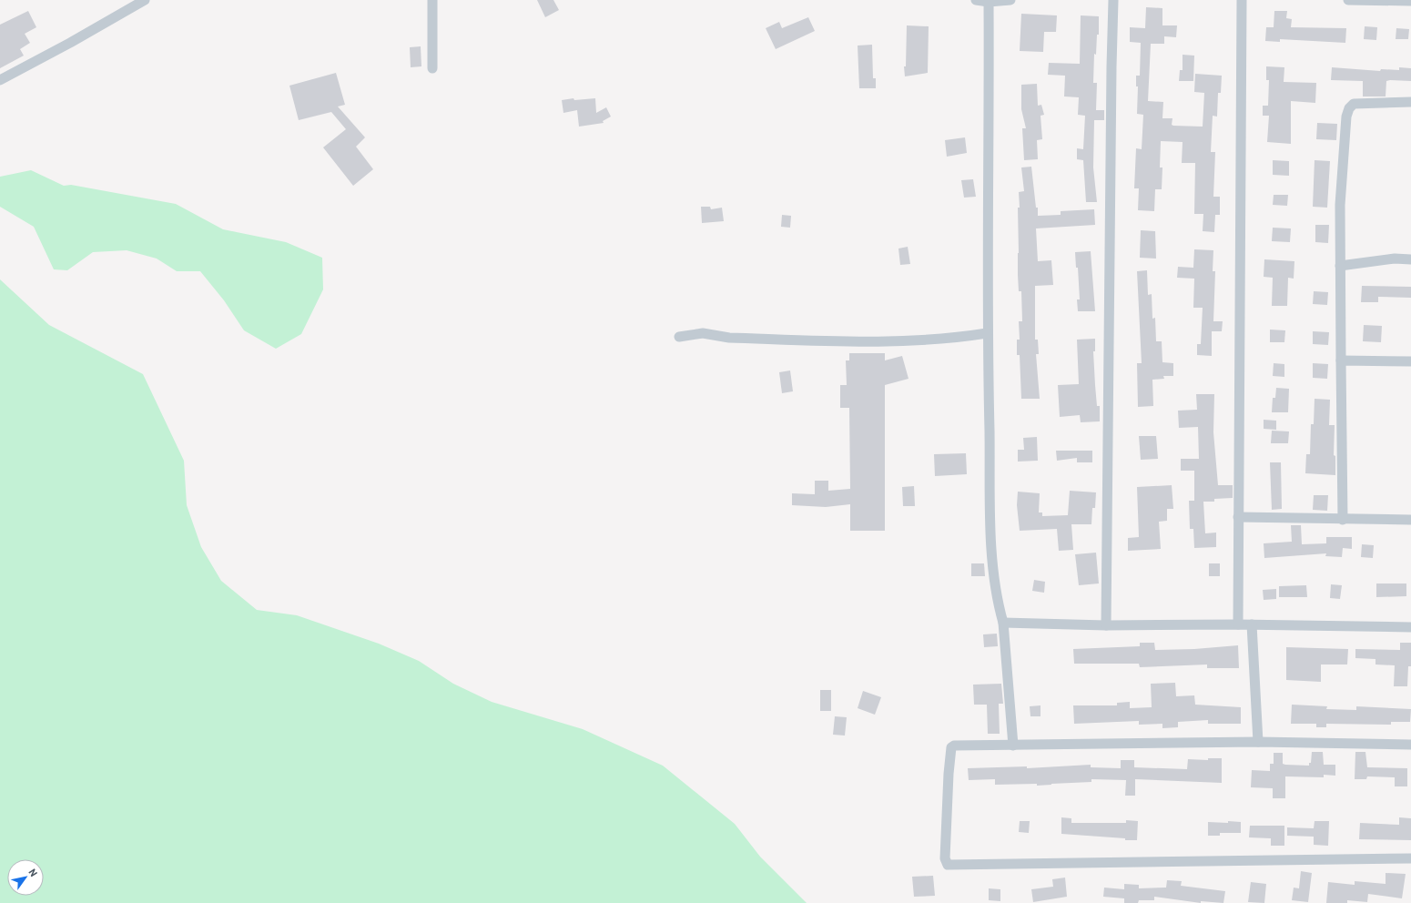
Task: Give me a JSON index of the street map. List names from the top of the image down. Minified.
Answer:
{"north":"top right"}
